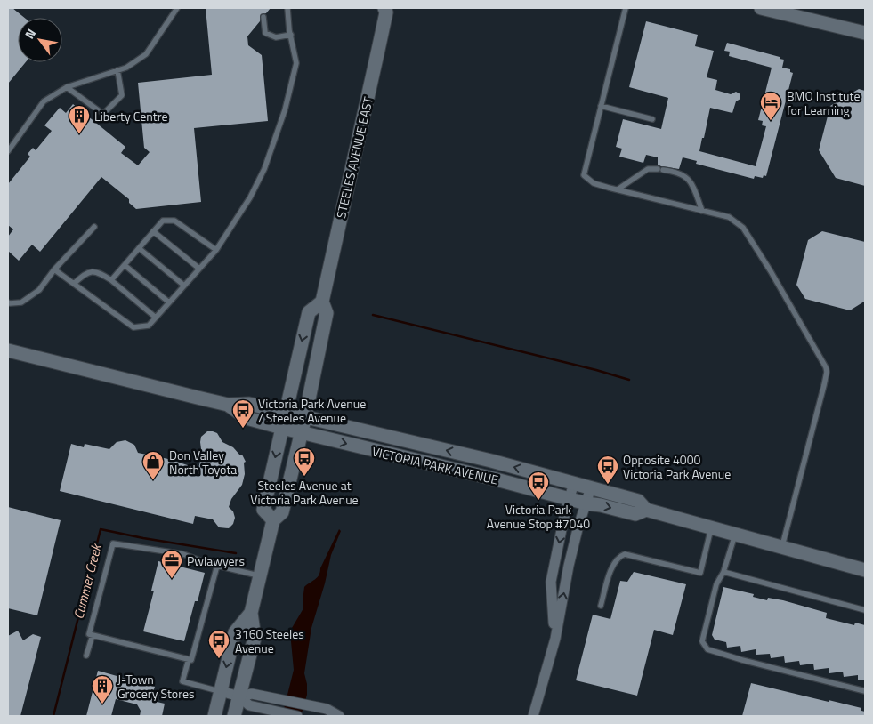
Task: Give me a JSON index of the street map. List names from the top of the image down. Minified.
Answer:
{"streets":{"main road":["STEELES AVENUE EAST","VICTORIA PARK AVENUE"]},"crossings":[["STEELES AVENUE EAST","VICTORIA PARK AVENUE"]],"water":["Cummer Creek"],"places":{"hotel":["BMO Institute for Learning"],"building":["Liberty Centre","J-Town Grocery Stores"],"bus stop":["Victoria Park Avenue / Steeles Avenue","Steeles Avenue at Victoria Park Avenue","Opposite 4000 Victoria Park Avenue","Victoria Park Avenue Stop #7040","3160 Steeles Avenue"],"shop":["Don Valley North Toyota"],"office":["Pwlawyers"]},"north":"top left"}
